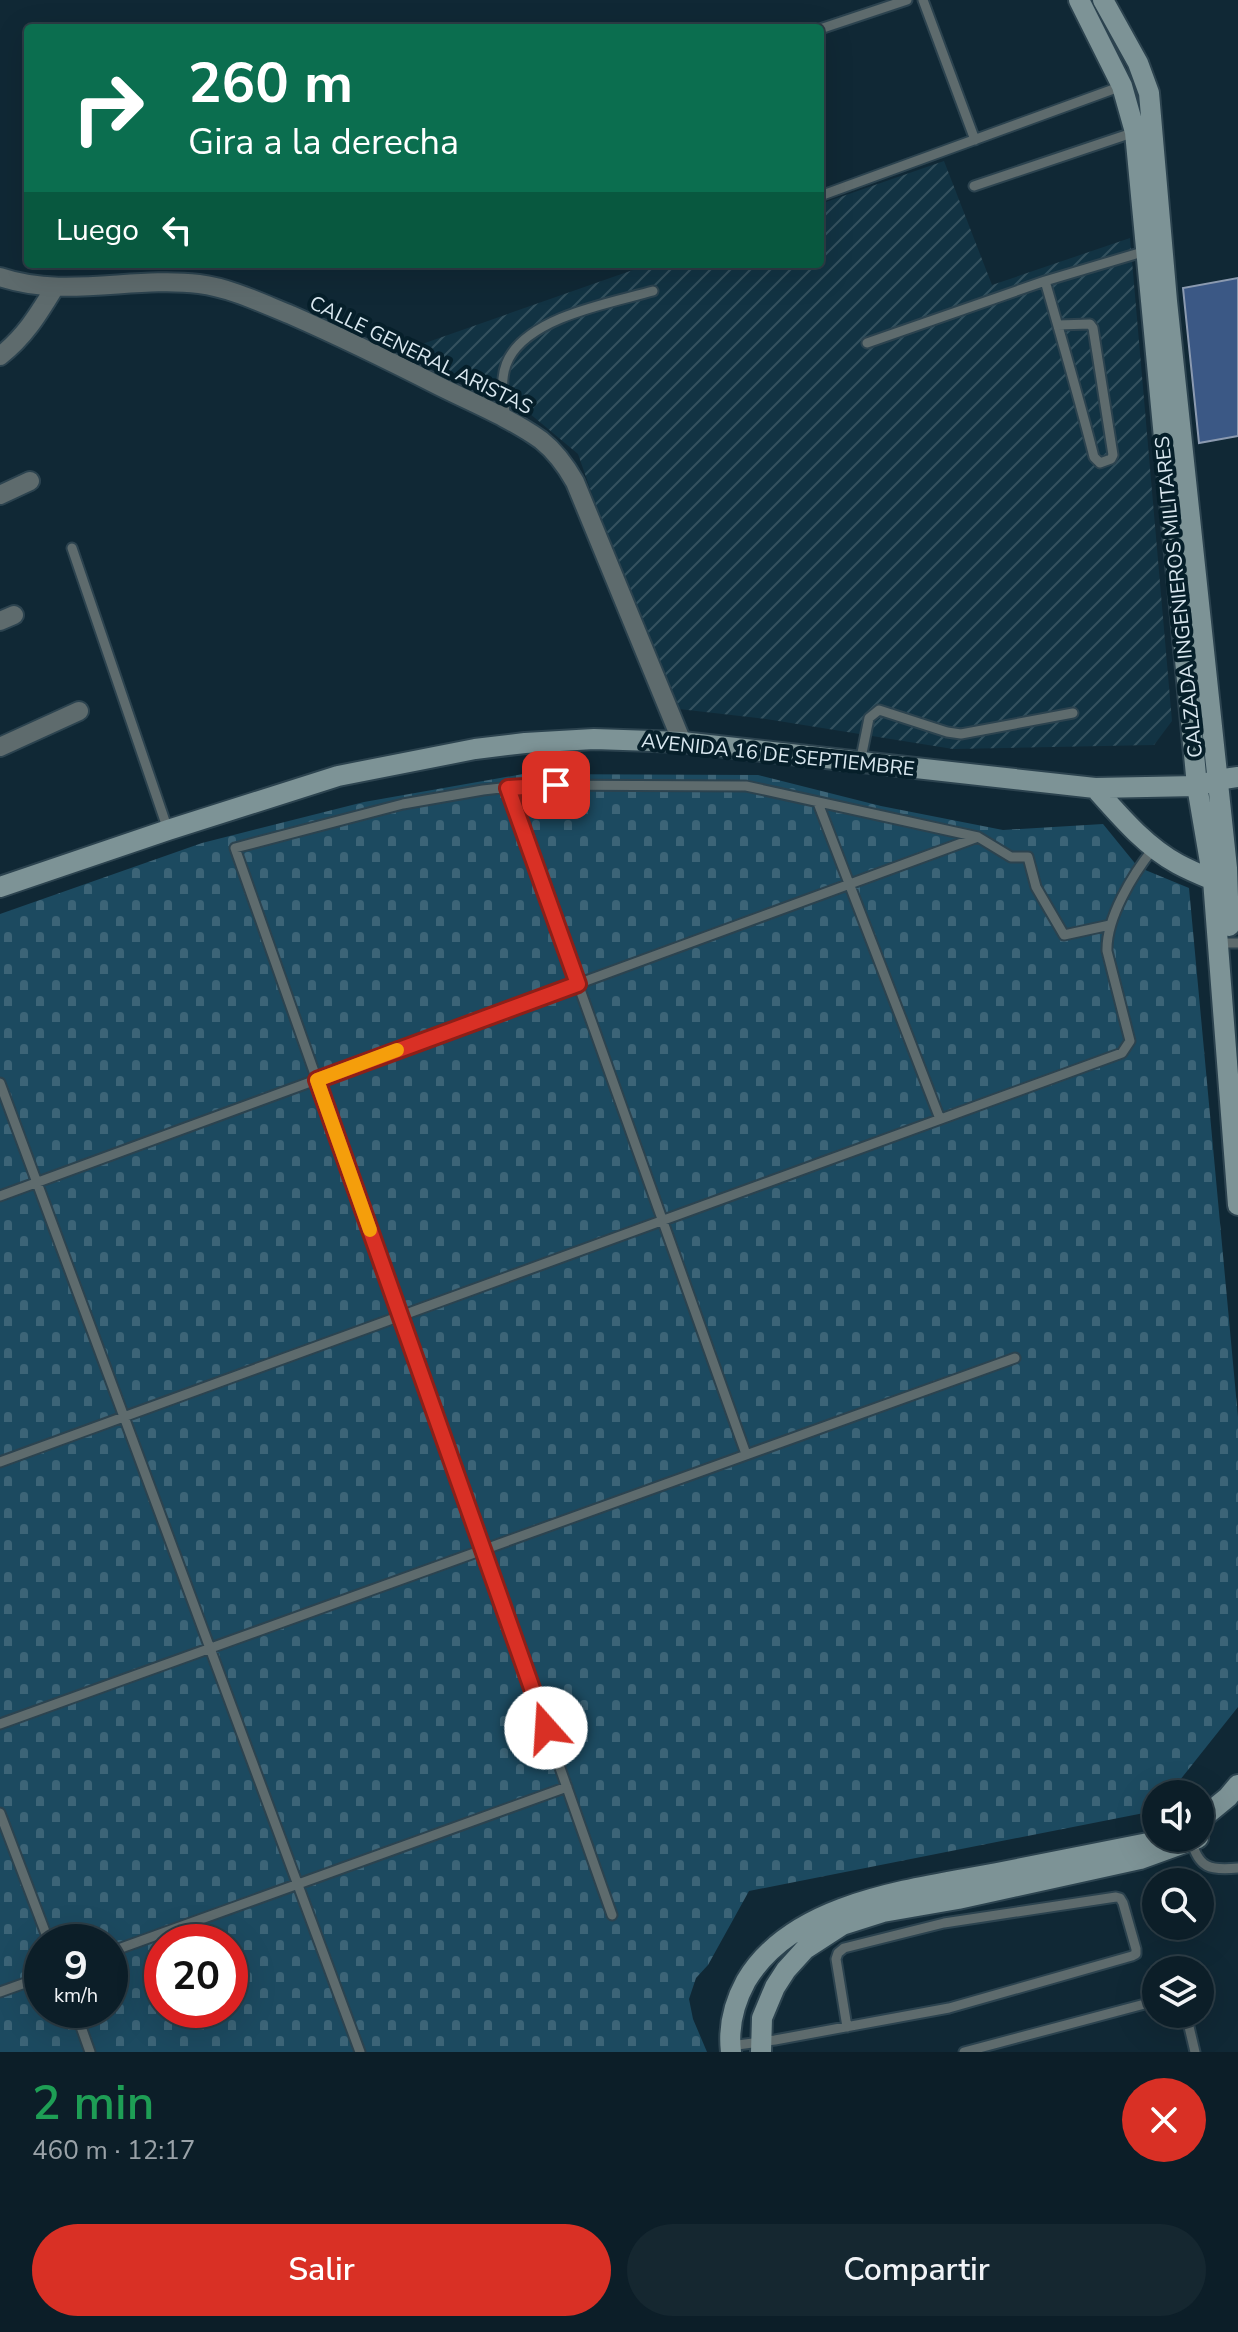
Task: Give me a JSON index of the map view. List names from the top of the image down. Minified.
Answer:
{"streets":{"main road":["CALZADA INGENIEROS MILITARES","AVENIDA 16 DE SEPTIEMBRE"],"street":["CALLE GENERAL ARISTAS"]},"crossings":[["CALLE GENERAL ARISTAS","AVENIDA 16 DE SEPTIEMBRE"],["CALZADA INGENIEROS MILITARES","AVENIDA 16 DE SEPTIEMBRE"]],"page":{"turn":["260 m","Gira a la derecha"],"then":"Luego","speed":"9 km/h","limit":"20","heading":["2 min","460 m · 12:17"],"buttons":["Salir","Compartir"]}}
